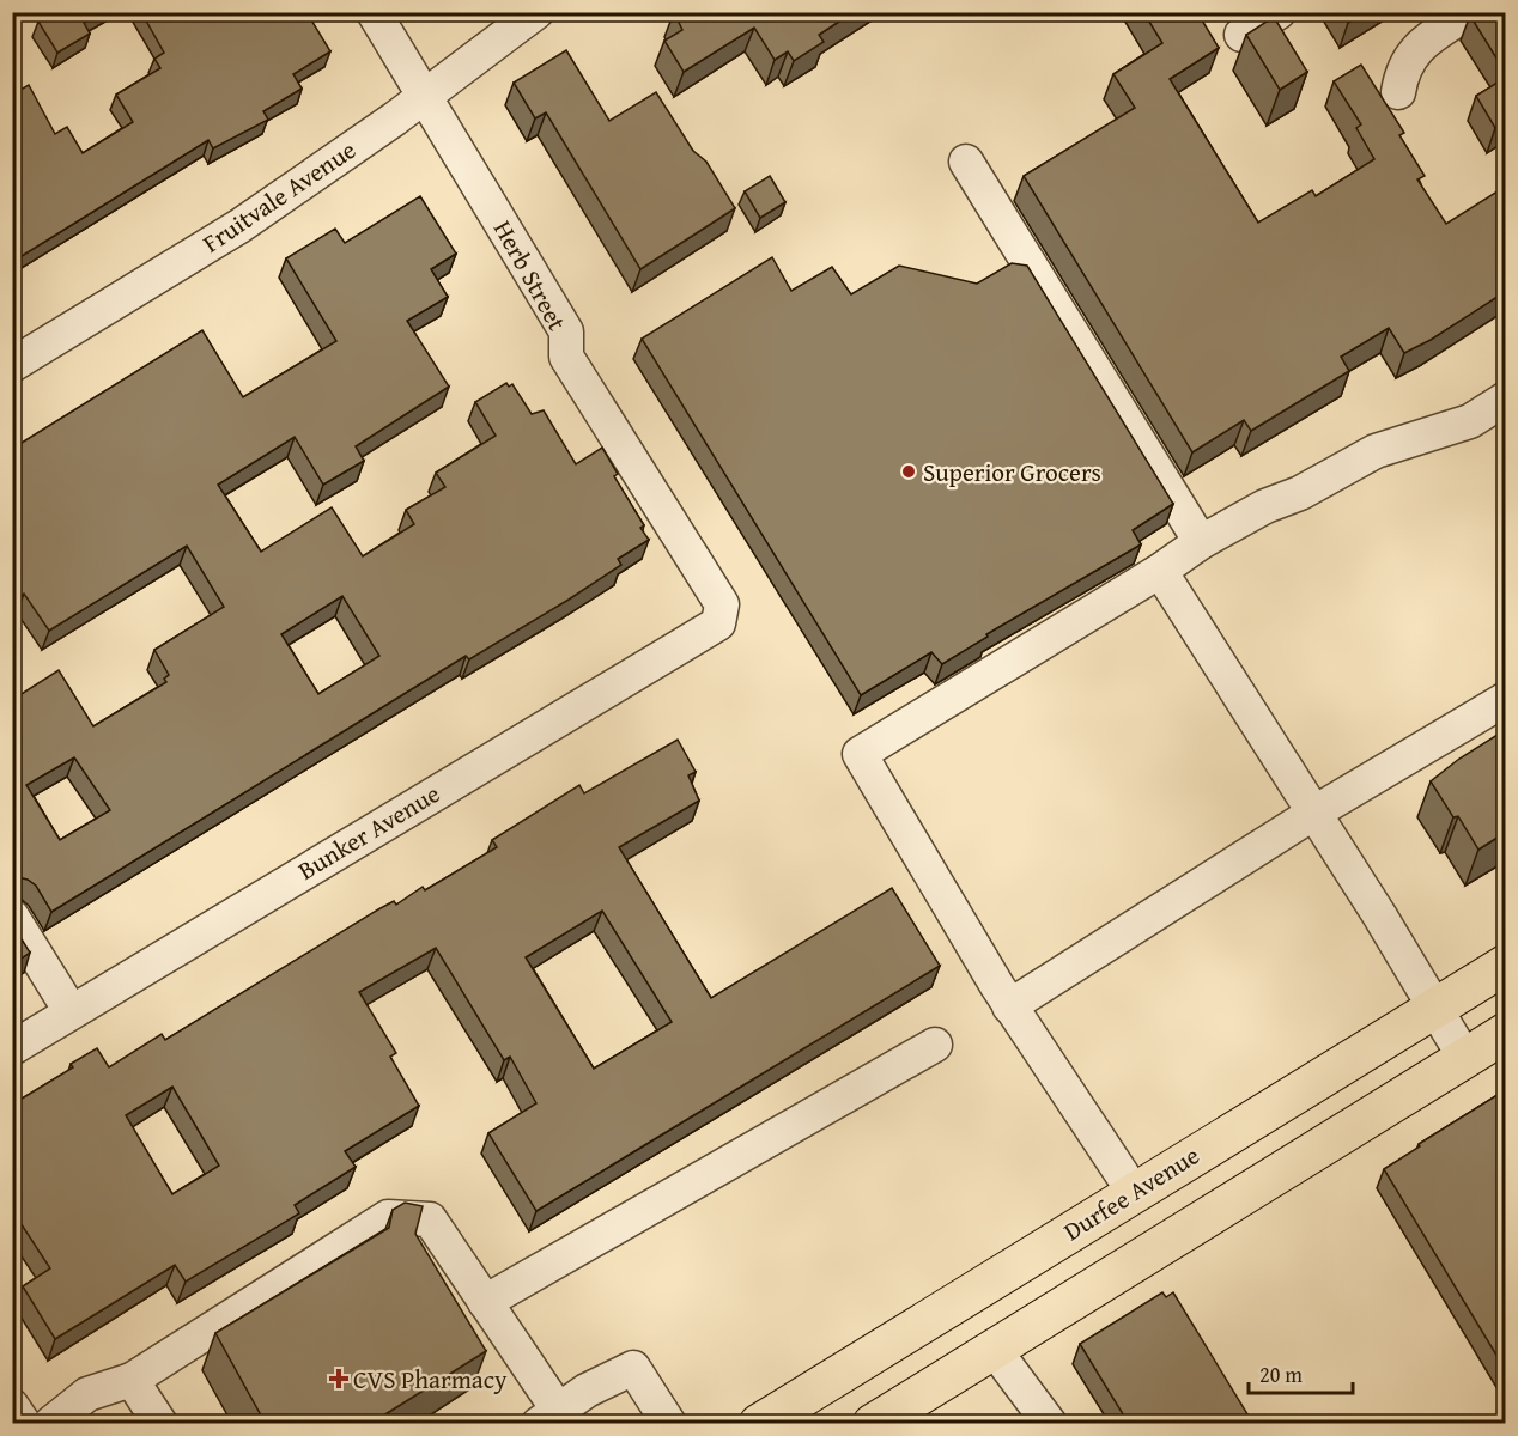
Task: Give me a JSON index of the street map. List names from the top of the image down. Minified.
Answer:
{"streets":{"main road":["Durfee Avenue"],"street":["Fruitvale Avenue","Herb Street","Bunker Avenue"]},"crossings":[["Fruitvale Avenue","Herb Street"],["Herb Street","Bunker Avenue"]],"places":{"other":["Superior Grocers"],"health":["CVS Pharmacy"]},"scale_bar":"20 m"}
